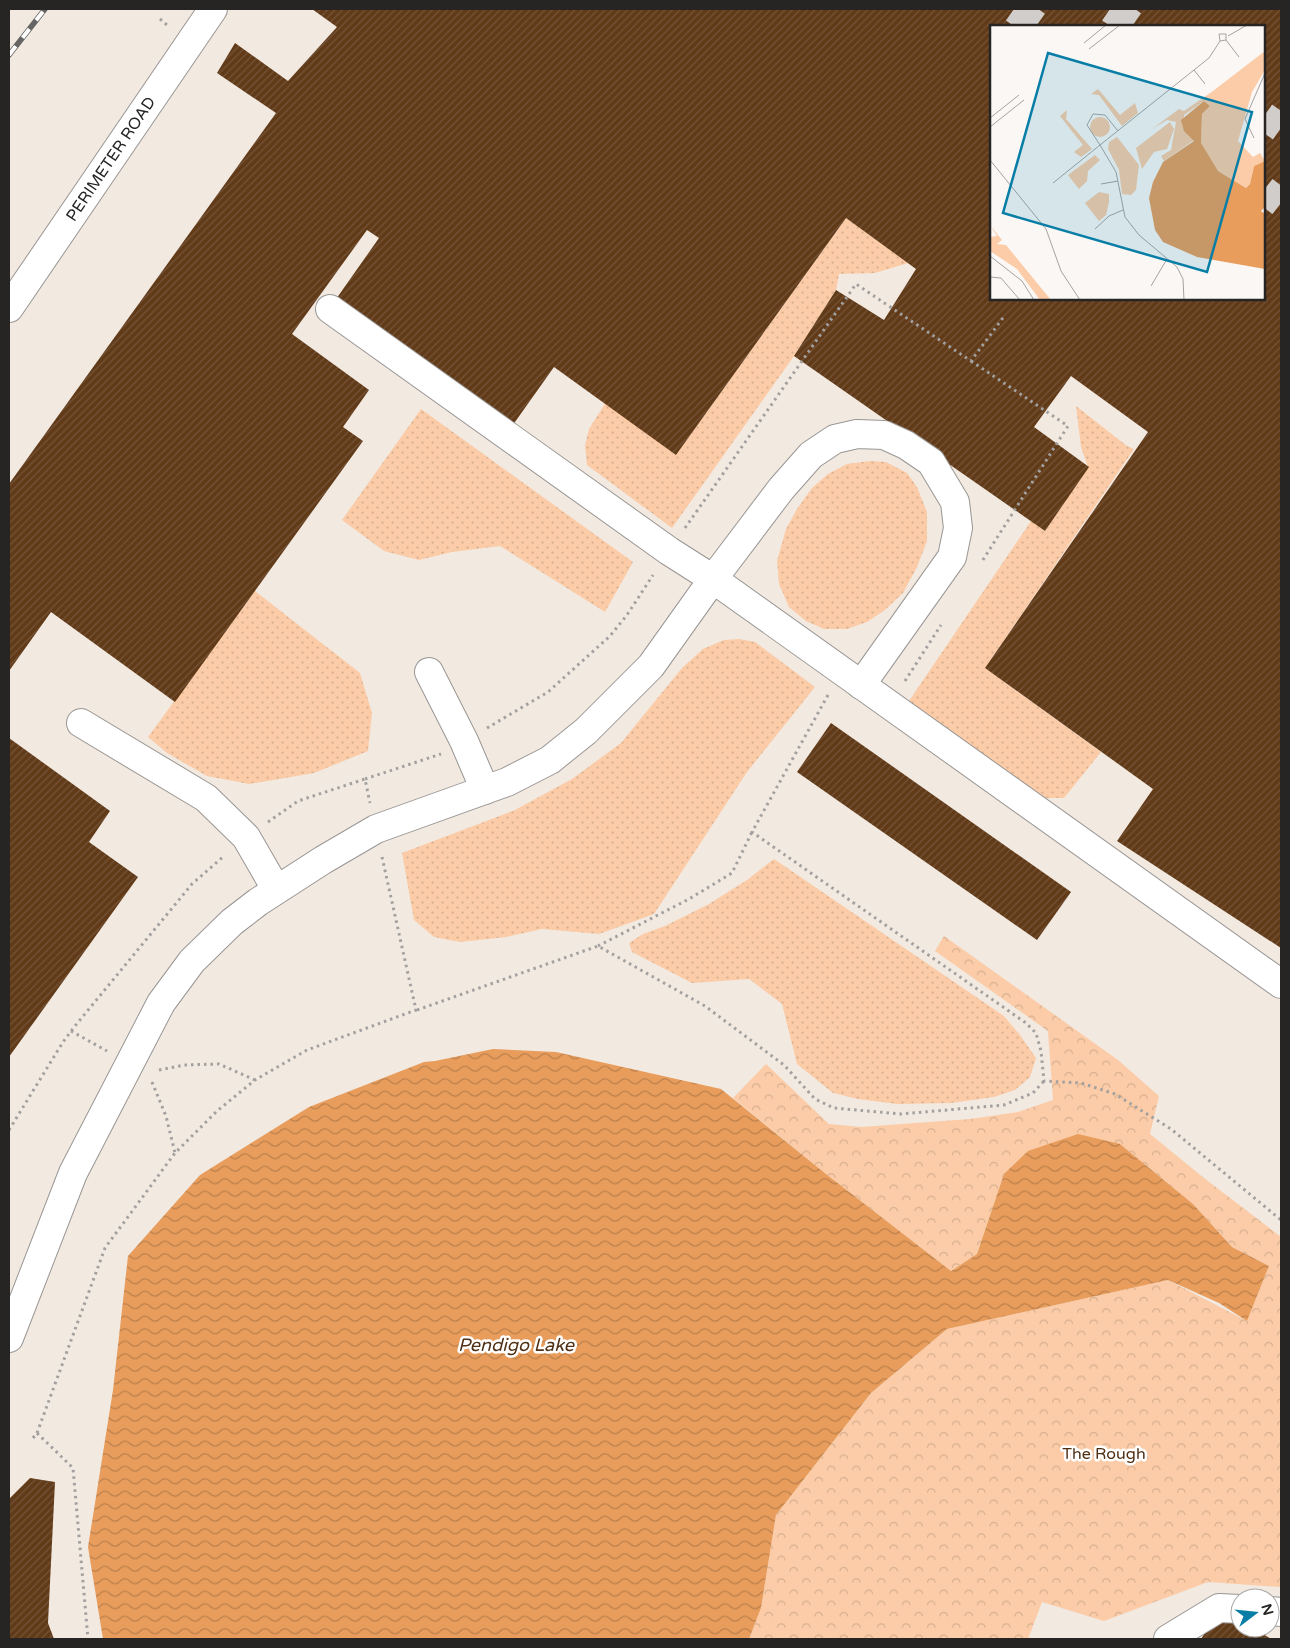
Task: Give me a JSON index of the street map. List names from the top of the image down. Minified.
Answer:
{"streets":{"lane":["PERIMETER ROAD"]},"water":["Pendigo Lake"],"parks":["The Rough"],"north":"right"}
